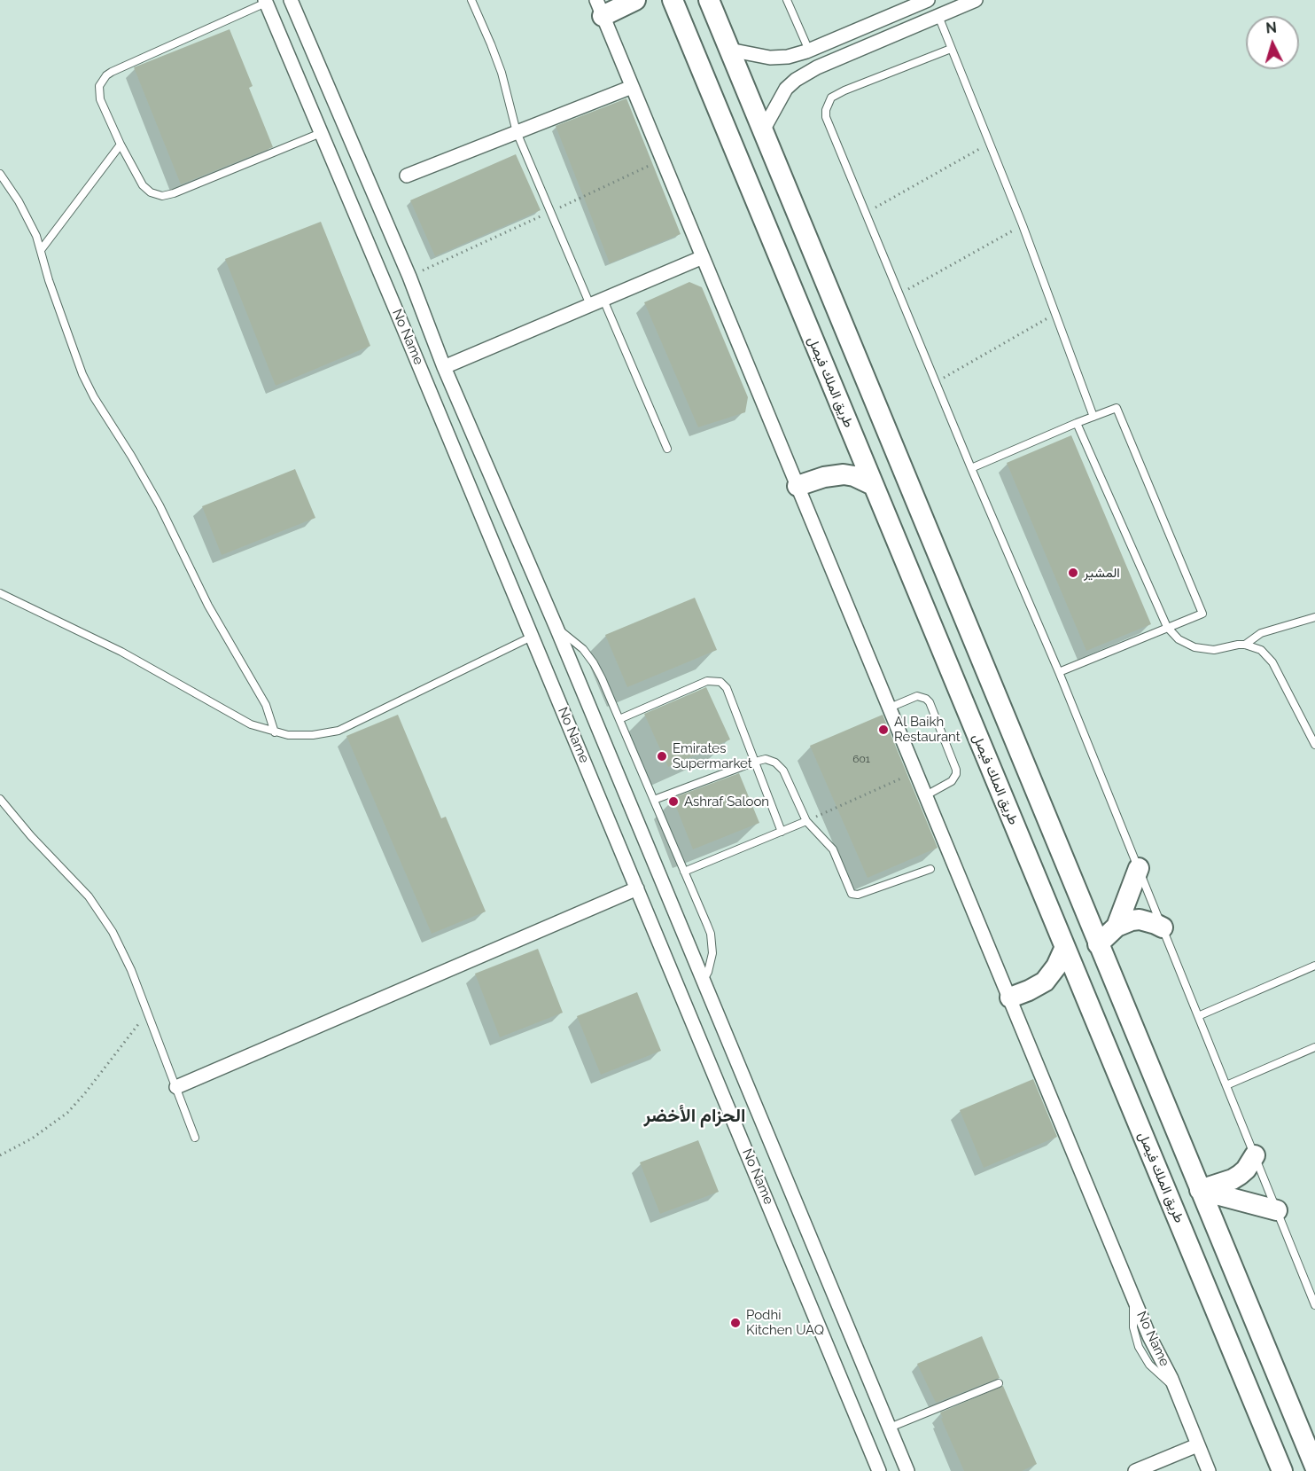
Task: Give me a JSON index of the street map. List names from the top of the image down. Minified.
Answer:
{"streets":{"main road":["طريق الملك فيصل"],"street":["No Name"]},"districts":["الحزام الأخضر"],"places":["المشير","Al Baikh Restaurant","Emirates Supermarket","Ashraf Saloon","Podhi Kitchen UAQ"],"house_numbers":["601"],"north":"top"}
